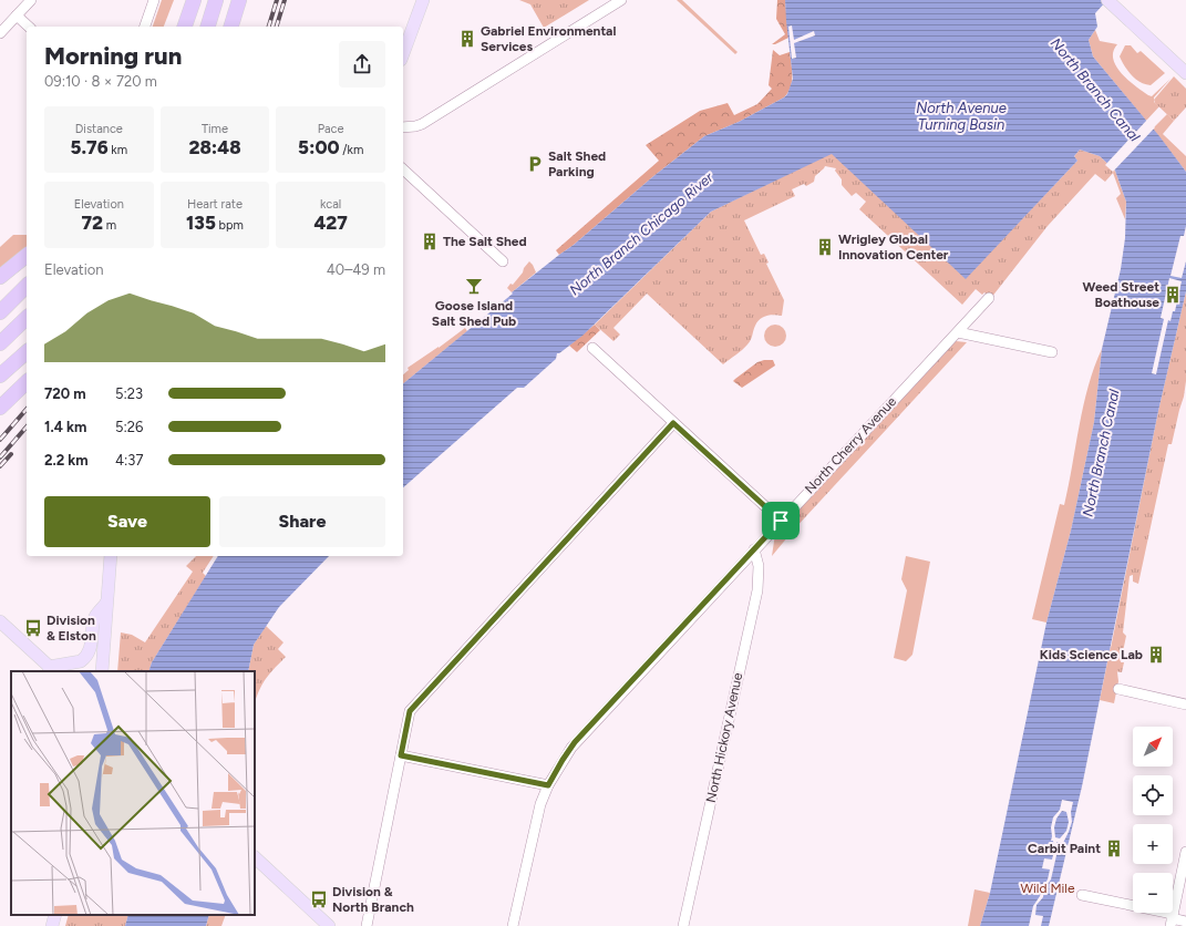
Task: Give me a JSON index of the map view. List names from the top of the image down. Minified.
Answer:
{"streets":{"street":["North Cherry Avenue","North Hickory Avenue"]},"crossings":[["North Cherry Avenue","North Hickory Avenue"]],"water":["North Branch Canal","North Avenue Turning Basin","North Branch Chicago River"],"parks":["Wild Mile"],"places":{"building":["Gabriel Environmental Services","The Salt Shed","Wrigley Global Innovation Center","Weed Street Boathouse","Kids Science Lab","Carbit Paint"],"parking":["Salt Shed Parking"],"bar":["Goose Island Salt Shed Pub"],"bus stop":["Division & Elston","Division & North Branch"]},"north":"top right","page":{"heading":["Morning run","09:10 · 8 × 720 m"],"stats":[["Distance","5.76 km"],["Time","28:48"],["Pace","5:00 /km"],["Elevation","72 m"],["Heart rate","135 bpm"],["kcal","427"]],"chart":["Elevation","40–49 m"],"list":[{"name":"720 m","note":"5:23"},{"name":"1.4 km","note":"5:26"},{"name":"2.2 km","note":"4:37"}],"buttons":["Save","Share"],"map_buttons":["+","−"]}}
